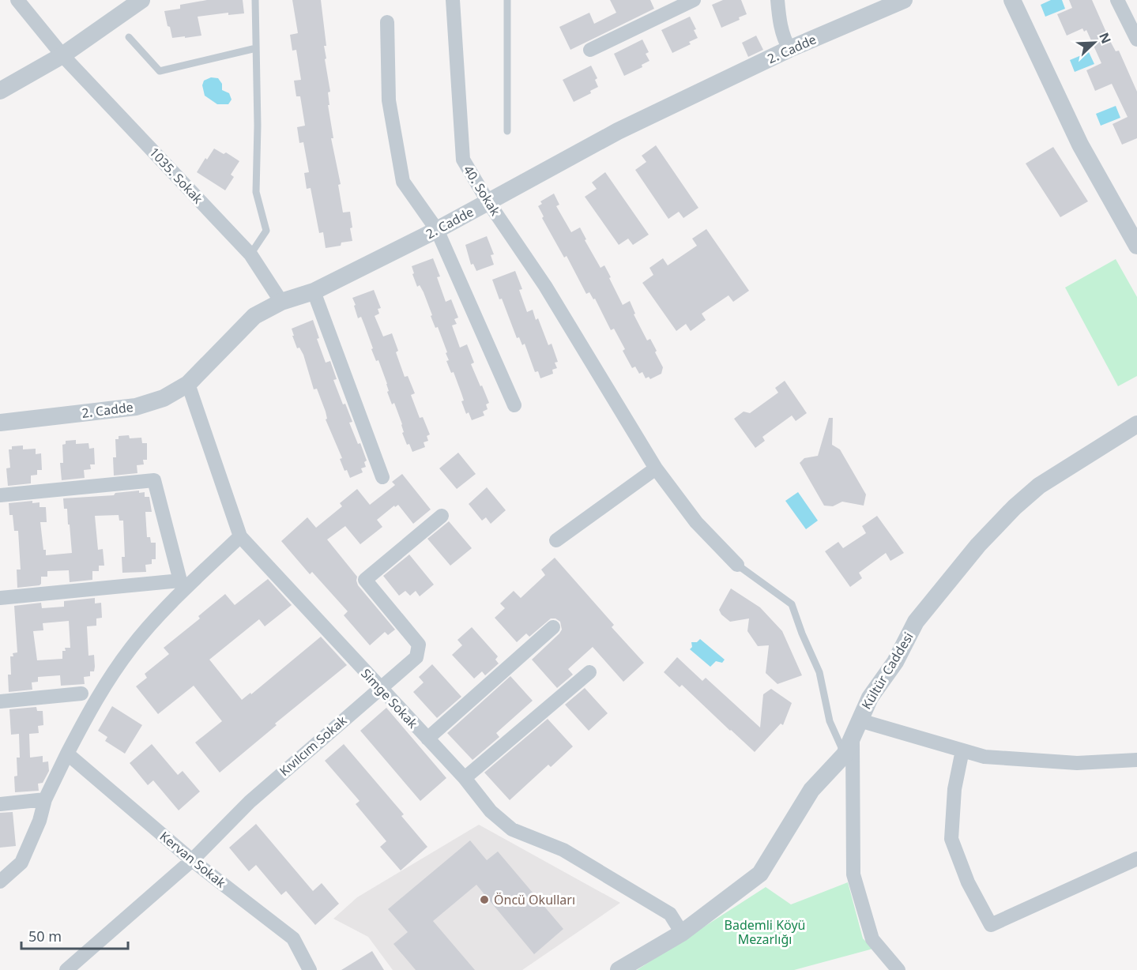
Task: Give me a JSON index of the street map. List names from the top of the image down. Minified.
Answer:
{"streets":{"street":["2. Cadde","1035. Sokak","40. Sokak","Kültür Caddesi","Simge Sokak","Kıvılcım Sokak","Kervan Sokak"]},"crossings":[["2. Cadde","1035. Sokak"],["2. Cadde","40. Sokak"],["2. Cadde","Simge Sokak"],["Kültür Caddesi","Simge Sokak"],["Simge Sokak","Kıvılcım Sokak"],["Kıvılcım Sokak","Kervan Sokak"]],"parks":["Bademli Köyü Mezarlığı"],"places":["Öncü Okulları"],"scale_bar":"50 m","north":"top right"}
